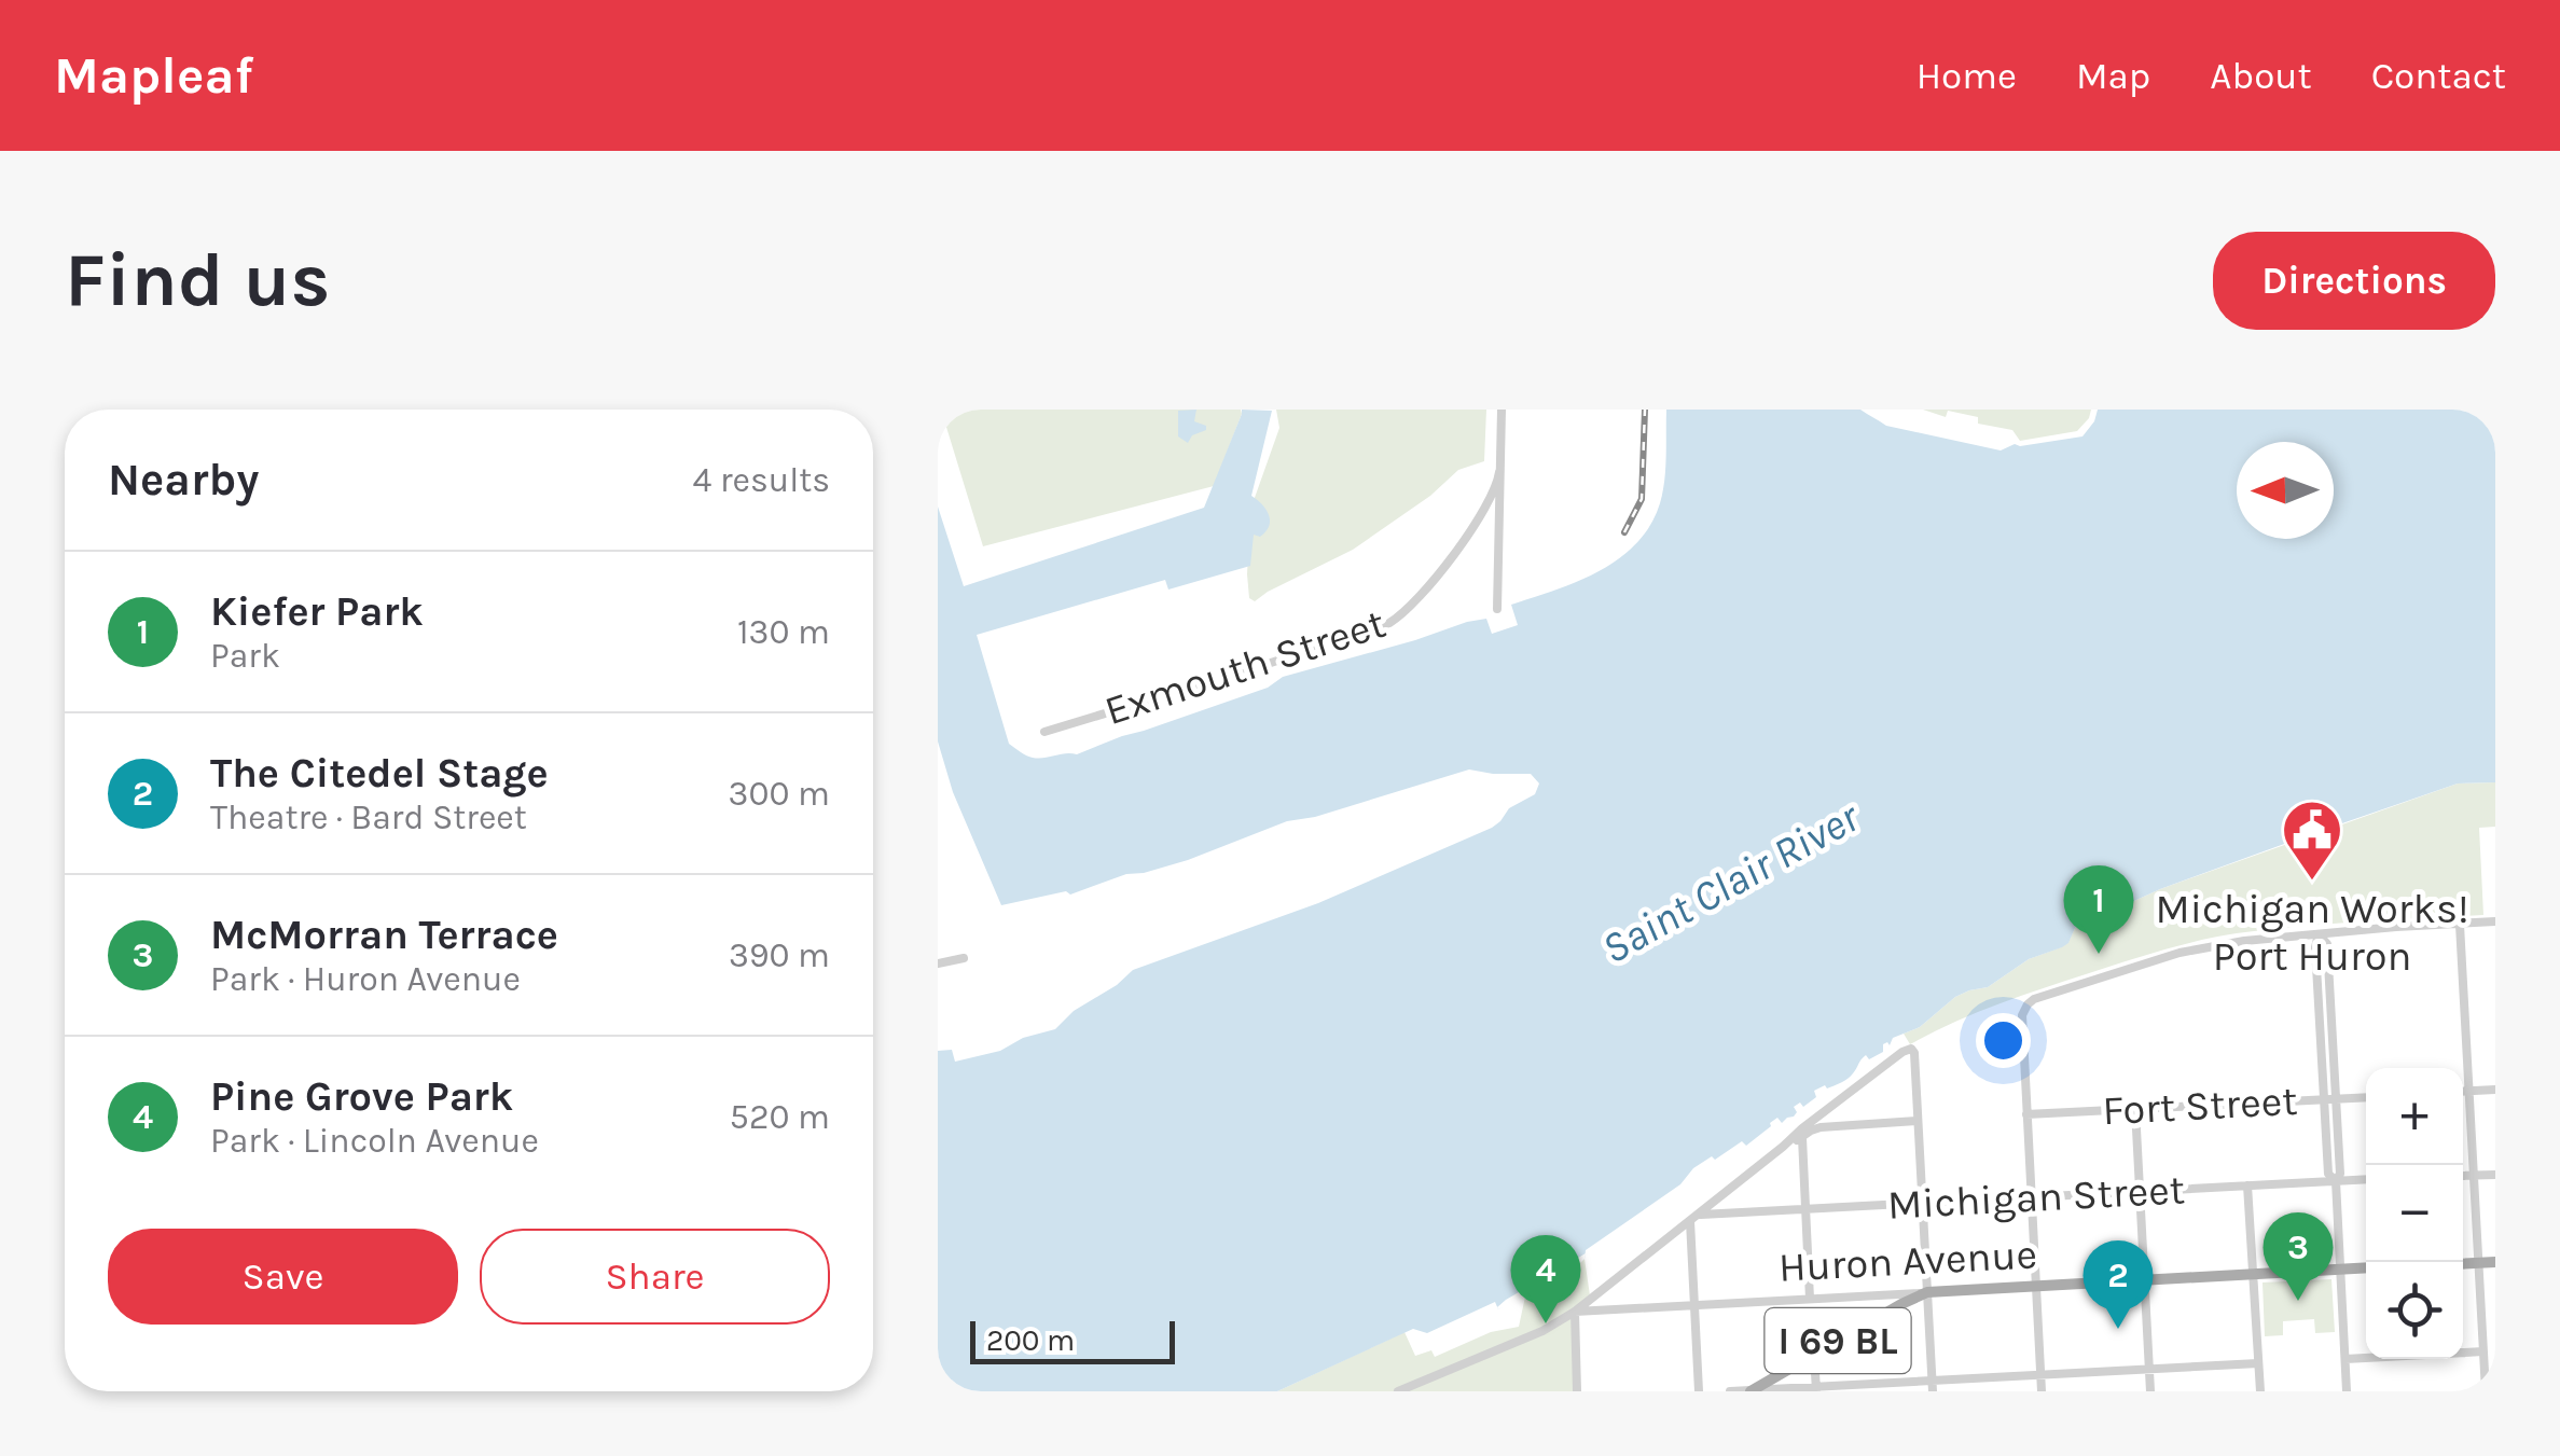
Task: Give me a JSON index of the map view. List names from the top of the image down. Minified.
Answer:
{"streets":{"main road":["Huron Avenue","I 69 BL"],"street":["Exmouth Street","Fort Street","Michigan Street"]},"crossings":[["Huron Avenue","I 69 BL"]],"water":["Saint Clair River"],"places":{"public building":["Michigan Works! Port Huron"]},"scale_bar":"200 m","north":"left","page":{"header":"Mapleaf","nav":["Home","Map","About","Contact"],"buttons":["Directions",["Save","Share"]],"title":"Find us","heading":["Nearby","4 results"],"list":[{"mark":"1","name":"Kiefer Park","note":"Park","value":"130 m"},{"mark":"2","name":"The Citedel Stage","note":"Theatre · Bard Street","value":"300 m"},{"mark":"3","name":"McMorran Terrace","note":"Park · Huron Avenue","value":"390 m"},{"mark":"4","name":"Pine Grove Park","note":"Park · Lincoln Avenue","value":"520 m"}],"pins":["1","3","4","2"],"map_buttons":["+","−"],"scale":"200 m"}}
